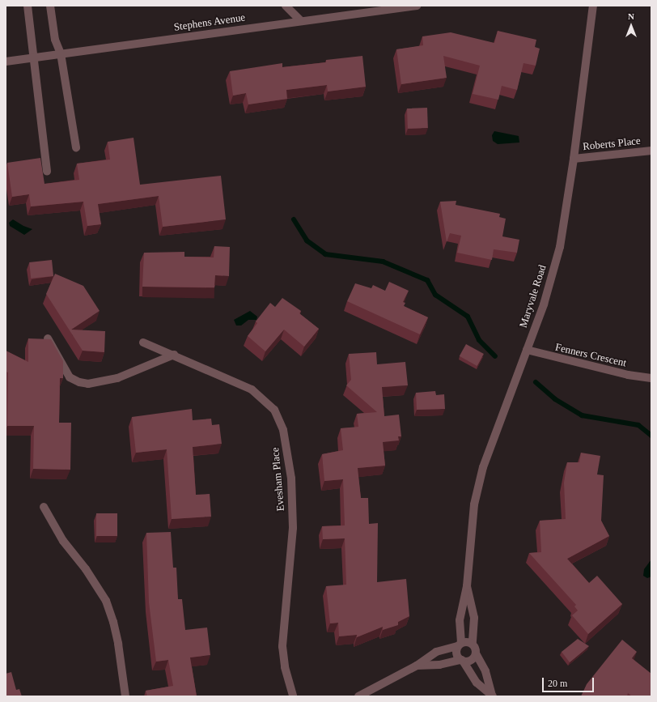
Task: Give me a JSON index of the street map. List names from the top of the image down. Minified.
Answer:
{"streets":{"street":["Stephens Avenue","Roberts Place","Maryvale Road","Fenners Crescent","Evesham Place"]},"crossings":[["Roberts Place","Maryvale Road"],["Maryvale Road","Fenners Crescent"]],"scale_bar":"20 m","north":"top"}
